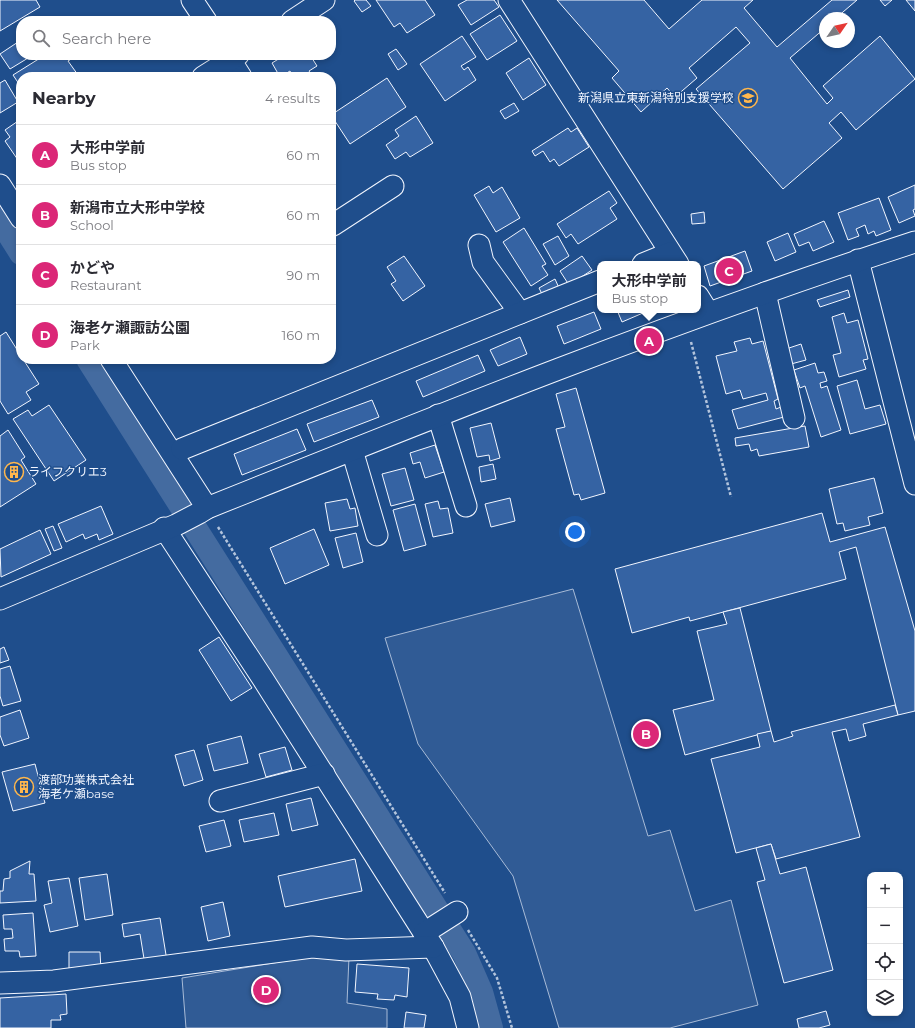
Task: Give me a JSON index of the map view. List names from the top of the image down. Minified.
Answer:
{"places":{"school or university":["新潟県立東新潟特別支援学校"],"building":["ライフクリエ3","渡部功業株式会社 海老ケ瀬base"]},"north":"top right","page":{"search":"Search here","heading":["Nearby","4 results"],"list":[{"mark":"A","name":"大形中学前","note":"Bus stop","value":"60 m"},{"mark":"B","name":"新潟市立大形中学校","note":"School","value":"60 m"},{"mark":"C","name":"かどや","note":"Restaurant","value":"90 m"},{"mark":"D","name":"海老ケ瀬諏訪公園","note":"Park","value":"160 m"}],"pins":["C","A","B","D"],"popup":["大形中学前","Bus stop"],"map_buttons":["+","−"]}}
